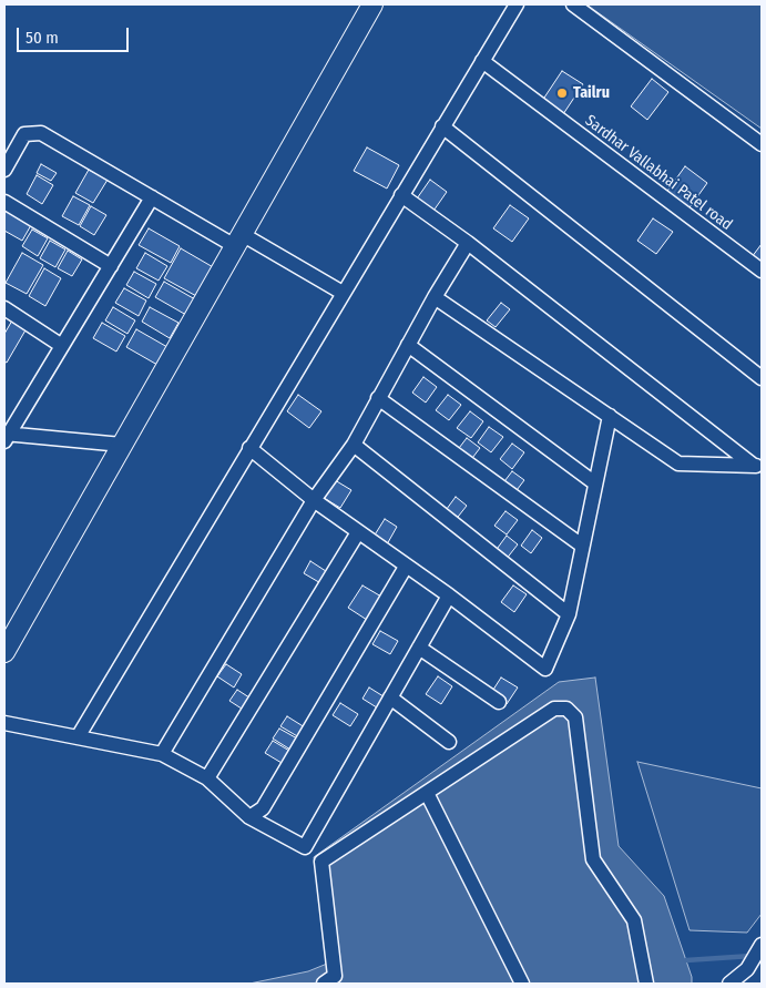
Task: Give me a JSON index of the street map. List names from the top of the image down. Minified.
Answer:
{"streets":{"street":["Sardhar Vallabhai Patel road"]},"places":["Tailru"],"scale_bar":"50 m"}
